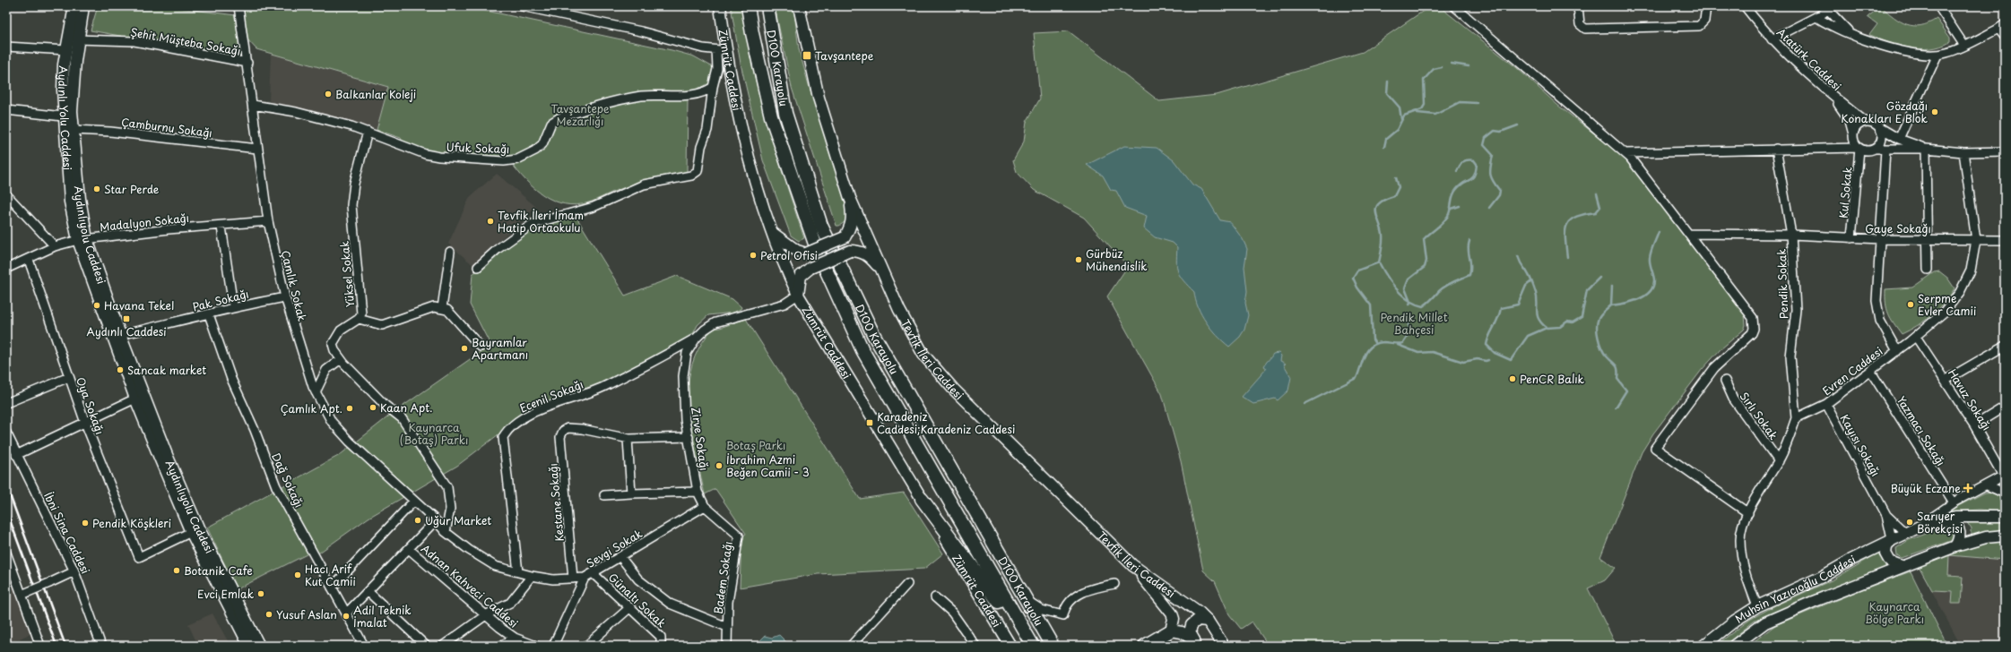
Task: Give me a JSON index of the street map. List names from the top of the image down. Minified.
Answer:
{"streets":{"highway":["D100 Karayolu"],"main road":["Zümrüt Caddesi","Aydınlı Yolu Caddesi","Aydınlıyolu Caddesi","Tevfik İleri Caddesi","Muhsin Yazıcıoğlu Caddesi"],"street":["Şehit Müşteba Sokağı","Atatürk Caddesi","Çamburnu Sokağı","Ufuk Sokağı","Kul Sokak","Madalyon Sokağı","Gaye Sokağı","Yüksel Sokak","Pendik Sokak","Çamlık Sokak","Pak Sokağı","Evren Caddesi","Ecenil Sokağı","Havuz Sokağı","Oya Sokağı","Sırlı Sokak","Yazmacı Sokağı","Zirve Sokağı","Kayısı Sokağı","Dağ Sokağı","Kestane Sokağı","İbni Sina Caddesi","Sevgi Sokak","Badem Sokağı","Adnan Kahveci Caddesi","Günaltı Sokak"]},"crossings":[["Şehit Müşteba Sokağı","Aydınlıyolu Caddesi"],["Şehit Müşteba Sokağı","Çamlık Sokak"],["Atatürk Caddesi","Kul Sokak"],["Zümrüt Caddesi","Zirve Sokağı"],["Aydınlı Yolu Caddesi","Madalyon Sokağı"],["Aydınlı Yolu Caddesi","Aydınlıyolu Caddesi"],["Aydınlı Yolu Caddesi","Oya Sokağı"],["Çamburnu Sokağı","Aydınlıyolu Caddesi"],["Çamburnu Sokağı","Çamlık Sokak"],["Ufuk Sokağı","Yüksel Sokak"],["Ufuk Sokağı","Çamlık Sokak"],["Kul Sokak","Gaye Sokağı"],["Madalyon Sokağı","Aydınlıyolu Caddesi"],["Madalyon Sokağı","Çamlık Sokak"],["Madalyon Sokağı","Oya Sokağı"],["Gaye Sokağı","Pendik Sokak"],["Gaye Sokağı","Evren Caddesi"],["Aydınlıyolu Caddesi","Pak Sokağı"],["Yüksel Sokak","Sevgi Sokak"],["Pendik Sokak","Evren Caddesi"],["Çamlık Sokak","Pak Sokağı"],["Çamlık Sokak","Sevgi Sokak"],["Pak Sokağı","Dağ Sokağı"],["Evren Caddesi","Havuz Sokağı"],["Evren Caddesi","Yazmacı Sokağı"],["Evren Caddesi","Kayısı Sokağı"],["Ecenil Sokağı","Zirve Sokağı"],["Ecenil Sokağı","Sevgi Sokak"],["Zirve Sokağı","Sevgi Sokak"],["Zirve Sokağı","Badem Sokağı"],["Kestane Sokağı","Sevgi Sokak"],["Sevgi Sokak","Badem Sokağı"],["Sevgi Sokak","Günaltı Sokak"]],"parks":["Tavşantepe Mezarlığı","Pendik Millet Bahçesi","Kaynarca (Botaş) Parkı","Botaş Parkı","Kaynarca Bölge Parkı"],"places":{"transit":["Tavşantepe","Aydınlı Caddesi","Karadeniz Caddesi;Karadeni̇z Caddesi̇"],"other":["Balkanlar Koleji","Gözdağı Konakları E Blok","Star Perde","Tevfik İleri İmam Hatip Ortaokulu","Petrol Ofisi","Gürbüz Mühendislik","Serpme Evler Camii","Havana Tekel","Bayramlar Apartmanı","Sancak market","PenCR Balık","Kaan Apt.","Çamlık Apt.","İbrahim Azmi Beğen Camii - 3","Uğur Market","Sarıyer Börekçisi","Pendik Köşkleri","Botanik Cafe","Hacı Arif Kut Camii","Evci Emlak","Yusuf Aslan","Adil Teknik İmalat"],"health":["Büyük Eczane"]}}
